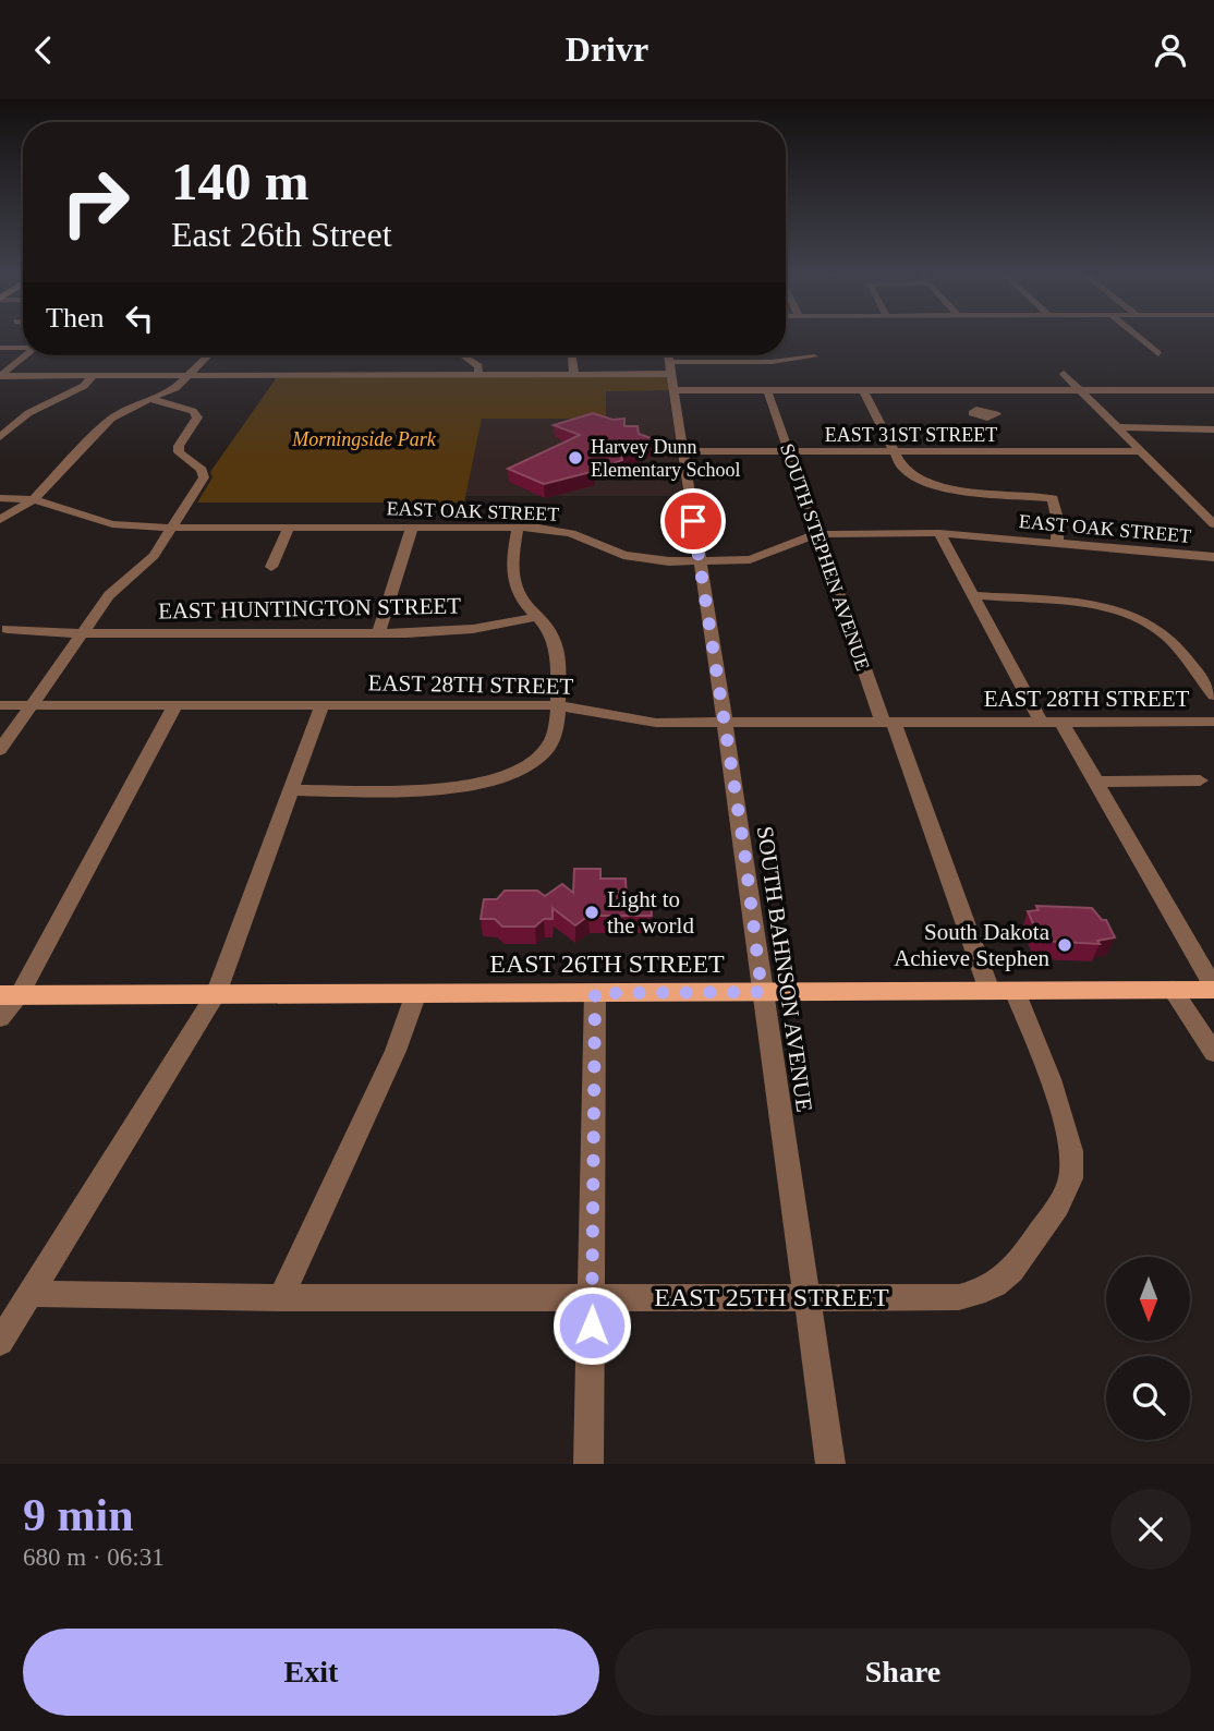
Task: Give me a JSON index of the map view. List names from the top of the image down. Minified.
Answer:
{"streets":{"main road":["EAST 26TH STREET"],"street":["EAST 31ST STREET","EAST OAK STREET","SOUTH STEPHEN AVENUE","EAST HUNTINGTON STREET","EAST 28TH STREET","SOUTH BAHNSON AVENUE","EAST 25TH STREET"]},"crossings":[["EAST 31ST STREET","SOUTH STEPHEN AVENUE"],["EAST 31ST STREET","SOUTH BAHNSON AVENUE"],["EAST OAK STREET","SOUTH STEPHEN AVENUE"],["EAST OAK STREET","SOUTH BAHNSON AVENUE"],["SOUTH STEPHEN AVENUE","EAST 28TH STREET"],["SOUTH STEPHEN AVENUE","EAST 26TH STREET"],["SOUTH STEPHEN AVENUE","EAST 25TH STREET"],["EAST 28TH STREET","SOUTH BAHNSON AVENUE"],["EAST 26TH STREET","SOUTH BAHNSON AVENUE"],["EAST 26TH STREET","EAST 25TH STREET"],["SOUTH BAHNSON AVENUE","EAST 25TH STREET"]],"parks":["Morningside Park"],"places":["Harvey Dunn Elementary School","Light to the world","South Dakota Achieve Stephen"],"north":"bottom","page":{"header":"Drivr","turn":["140 m","East 26th Street"],"then":"Then","heading":["9 min","680 m · 06:31"],"buttons":["Exit","Share"]}}
